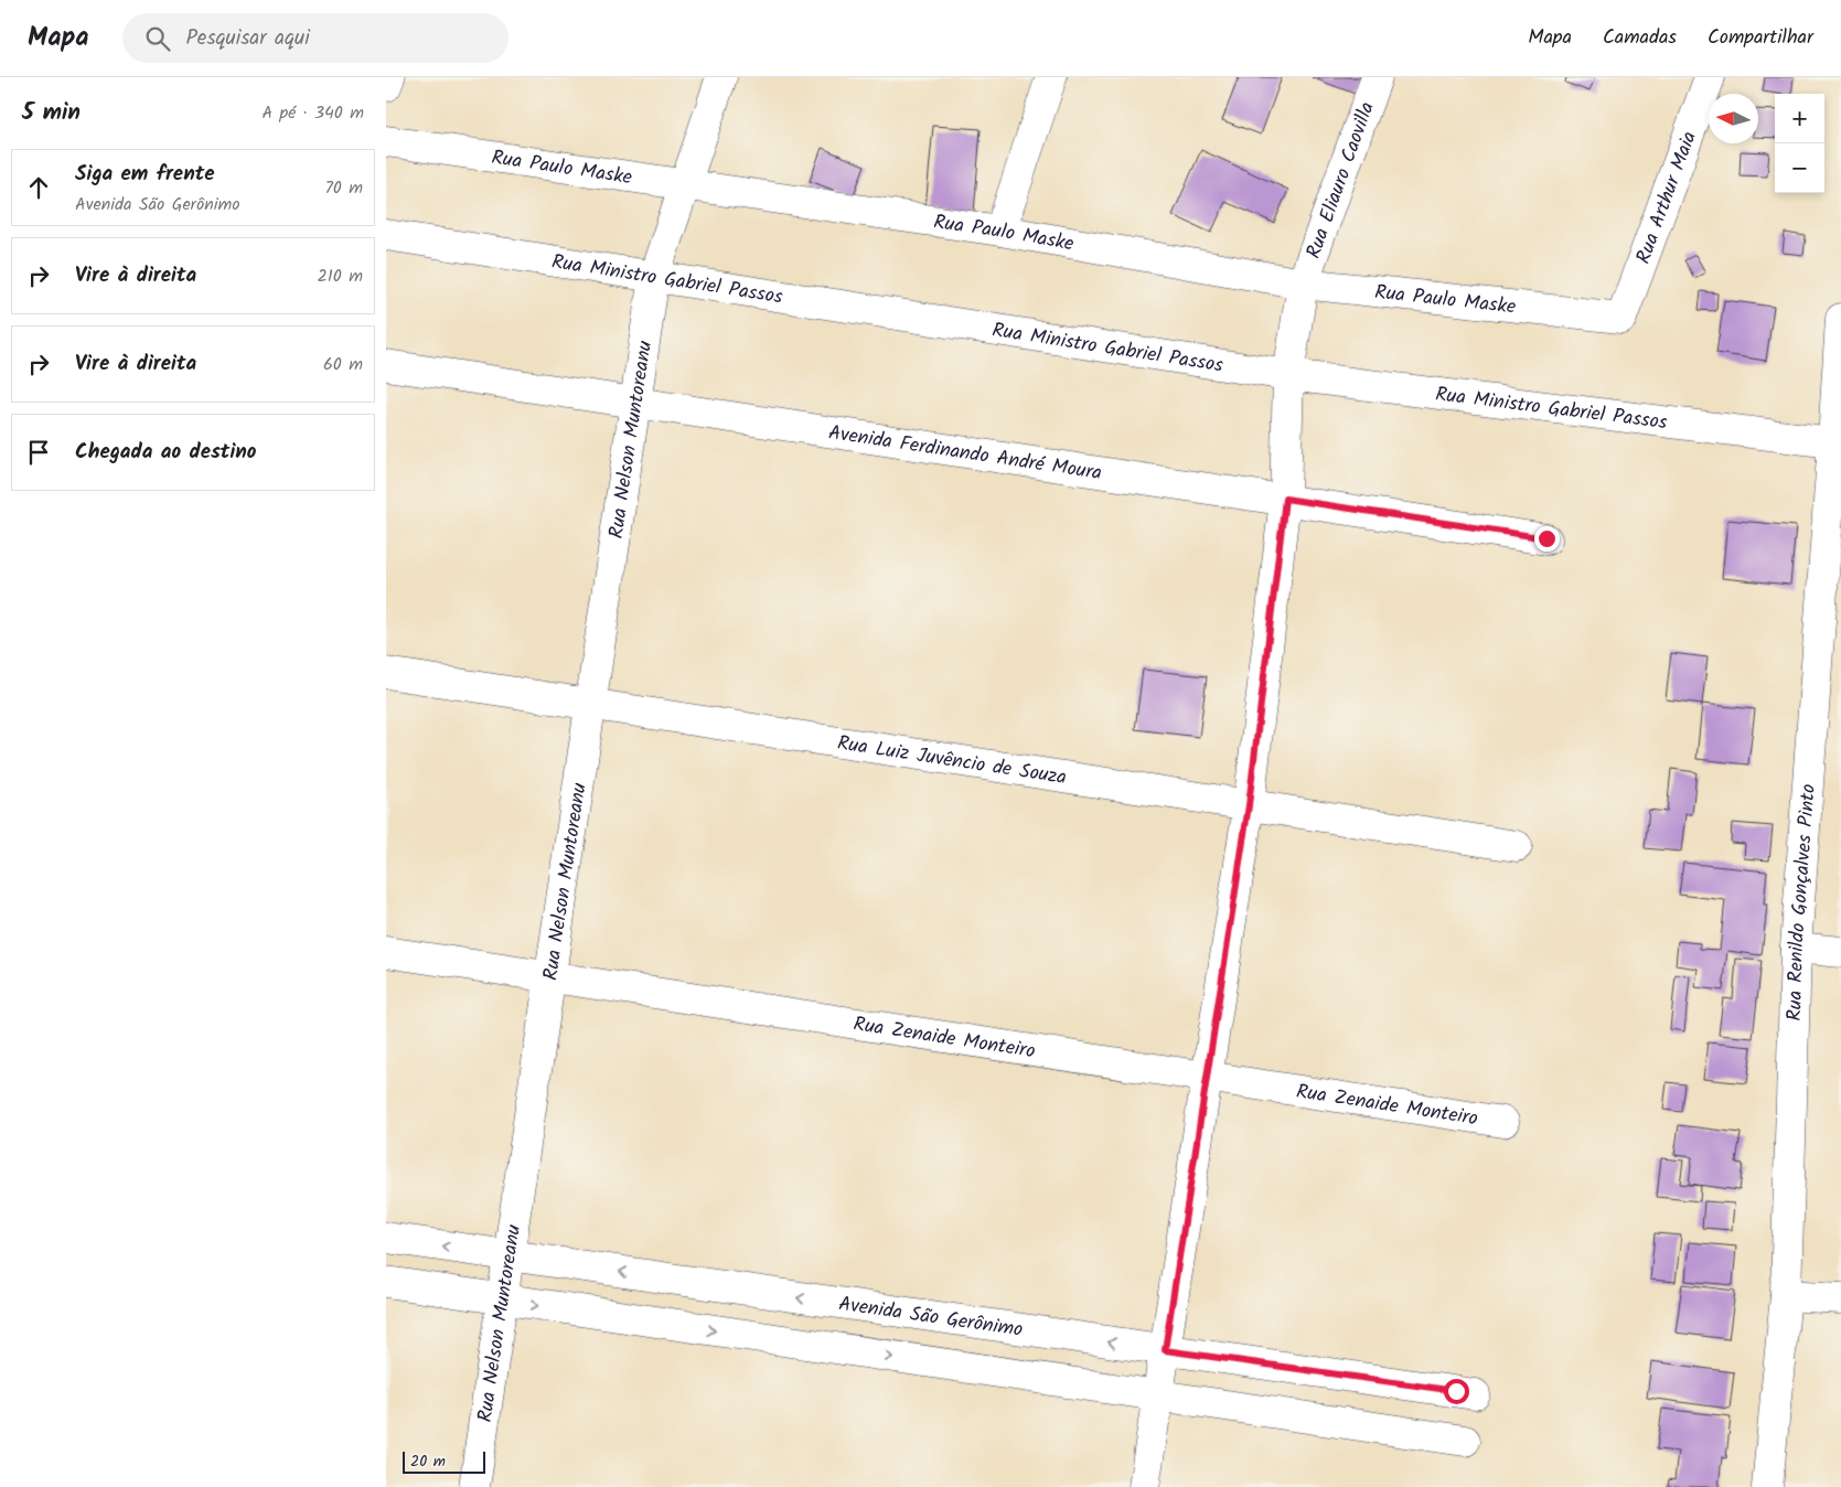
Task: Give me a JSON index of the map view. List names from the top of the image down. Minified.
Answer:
{"streets":{"street":["Rua Paulo Maske","Rua Eliauro Caovilla","Rua Arthur Maia","Rua Ministro Gabriel Passos","Rua Nelson Muntoreanu","Avenida Ferdinando André Moura","Rua Luiz Juvêncio de Souza","Rua Renildo Gonçalves Pinto","Rua Zenaide Monteiro","Avenida São Gerônimo"]},"crossings":[["Rua Paulo Maske","Rua Eliauro Caovilla"],["Rua Paulo Maske","Rua Arthur Maia"],["Rua Paulo Maske","Rua Nelson Muntoreanu"],["Rua Eliauro Caovilla","Rua Ministro Gabriel Passos"],["Rua Eliauro Caovilla","Avenida Ferdinando André Moura"],["Rua Eliauro Caovilla","Rua Luiz Juvêncio de Souza"],["Rua Eliauro Caovilla","Rua Zenaide Monteiro"],["Rua Eliauro Caovilla","Avenida São Gerônimo"],["Rua Ministro Gabriel Passos","Rua Nelson Muntoreanu"],["Rua Ministro Gabriel Passos","Rua Renildo Gonçalves Pinto"],["Rua Nelson Muntoreanu","Avenida Ferdinando André Moura"],["Rua Nelson Muntoreanu","Rua Luiz Juvêncio de Souza"],["Rua Nelson Muntoreanu","Rua Zenaide Monteiro"],["Rua Nelson Muntoreanu","Avenida São Gerônimo"]],"scale_bar":"20 m","north":"left","page":{"header":"Mapa","search":"Pesquisar aqui","nav":["Mapa","Camadas","Compartilhar"],"heading":["5 min","A pé · 340 m"],"map_buttons":["+","−"],"list":[["Siga em frente","Avenida São Gerônimo","70 m"],["Vire à direita","210 m"],["Vire à direita","60 m"],"Chegada ao destino"],"scale":"20 m"}}
